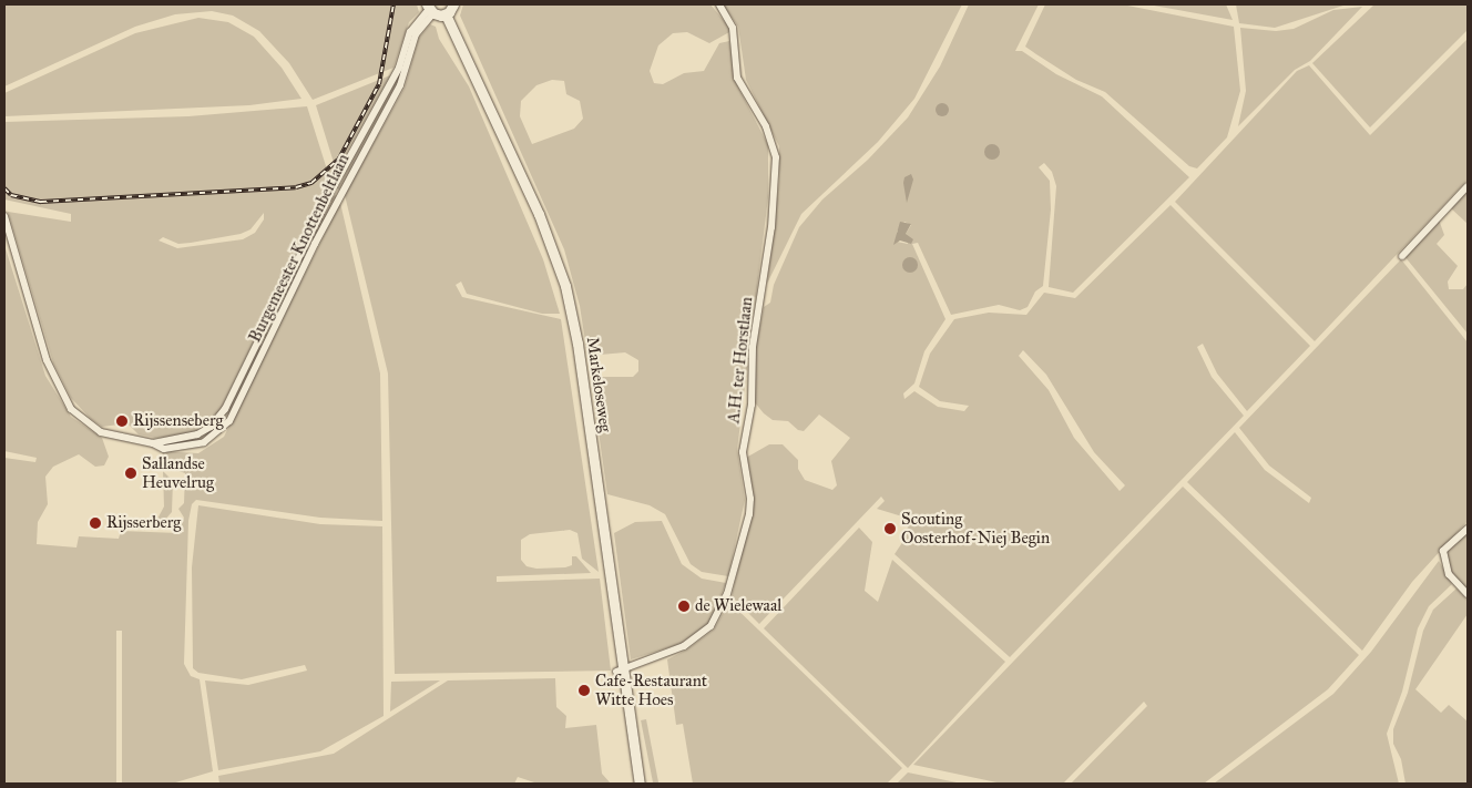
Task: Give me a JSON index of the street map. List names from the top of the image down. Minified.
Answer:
{"streets":{"main road":["Markeloseweg"],"street":["Burgemeester Knottenbeltlaan","A.H. ter Horstlaan"]},"crossings":[["A.H. ter Horstlaan","Markeloseweg"]],"places":["Rijssenseberg","Sallandse Heuvelrug","Rijsserberg","Scouting Oosterhof-Niej Begin","de Wielewaal","Cafe-Restaurant Witte Hoes"]}
